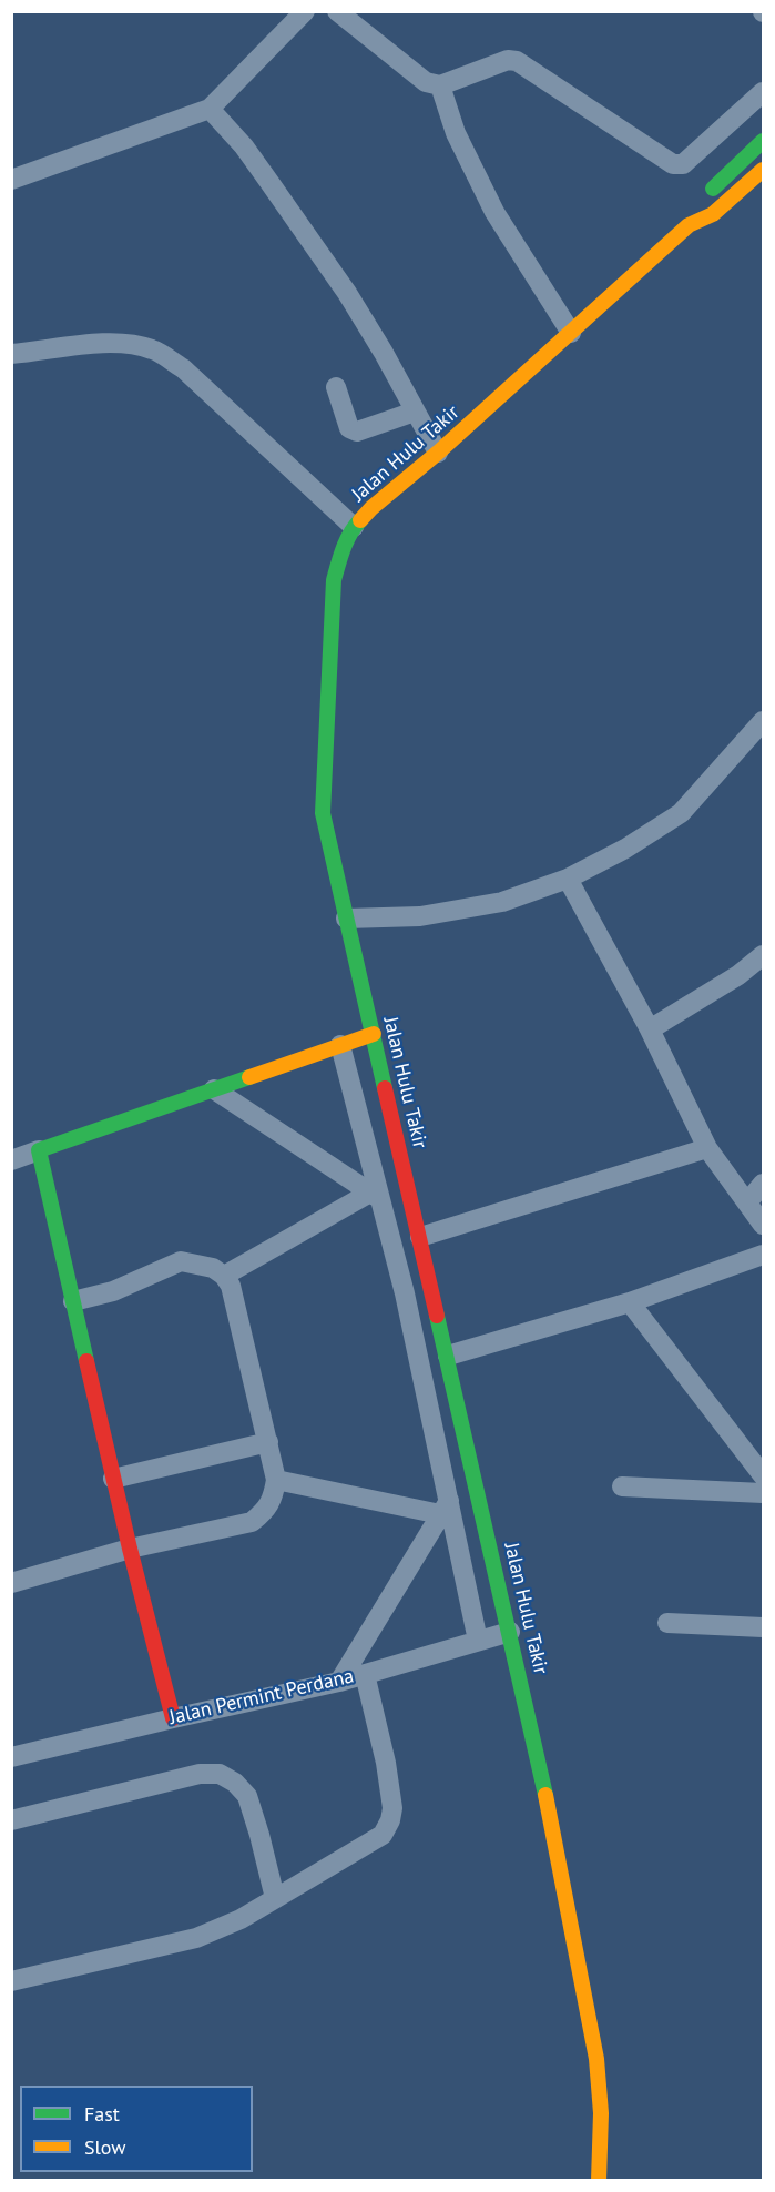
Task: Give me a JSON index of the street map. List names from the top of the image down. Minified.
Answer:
{"streets":{"street":["Jalan Hulu Takir","Jalan Permint Perdana"]},"crossings":[["Jalan Hulu Takir","Jalan Permint Perdana"]],"legend":["Fast","Slow"]}
